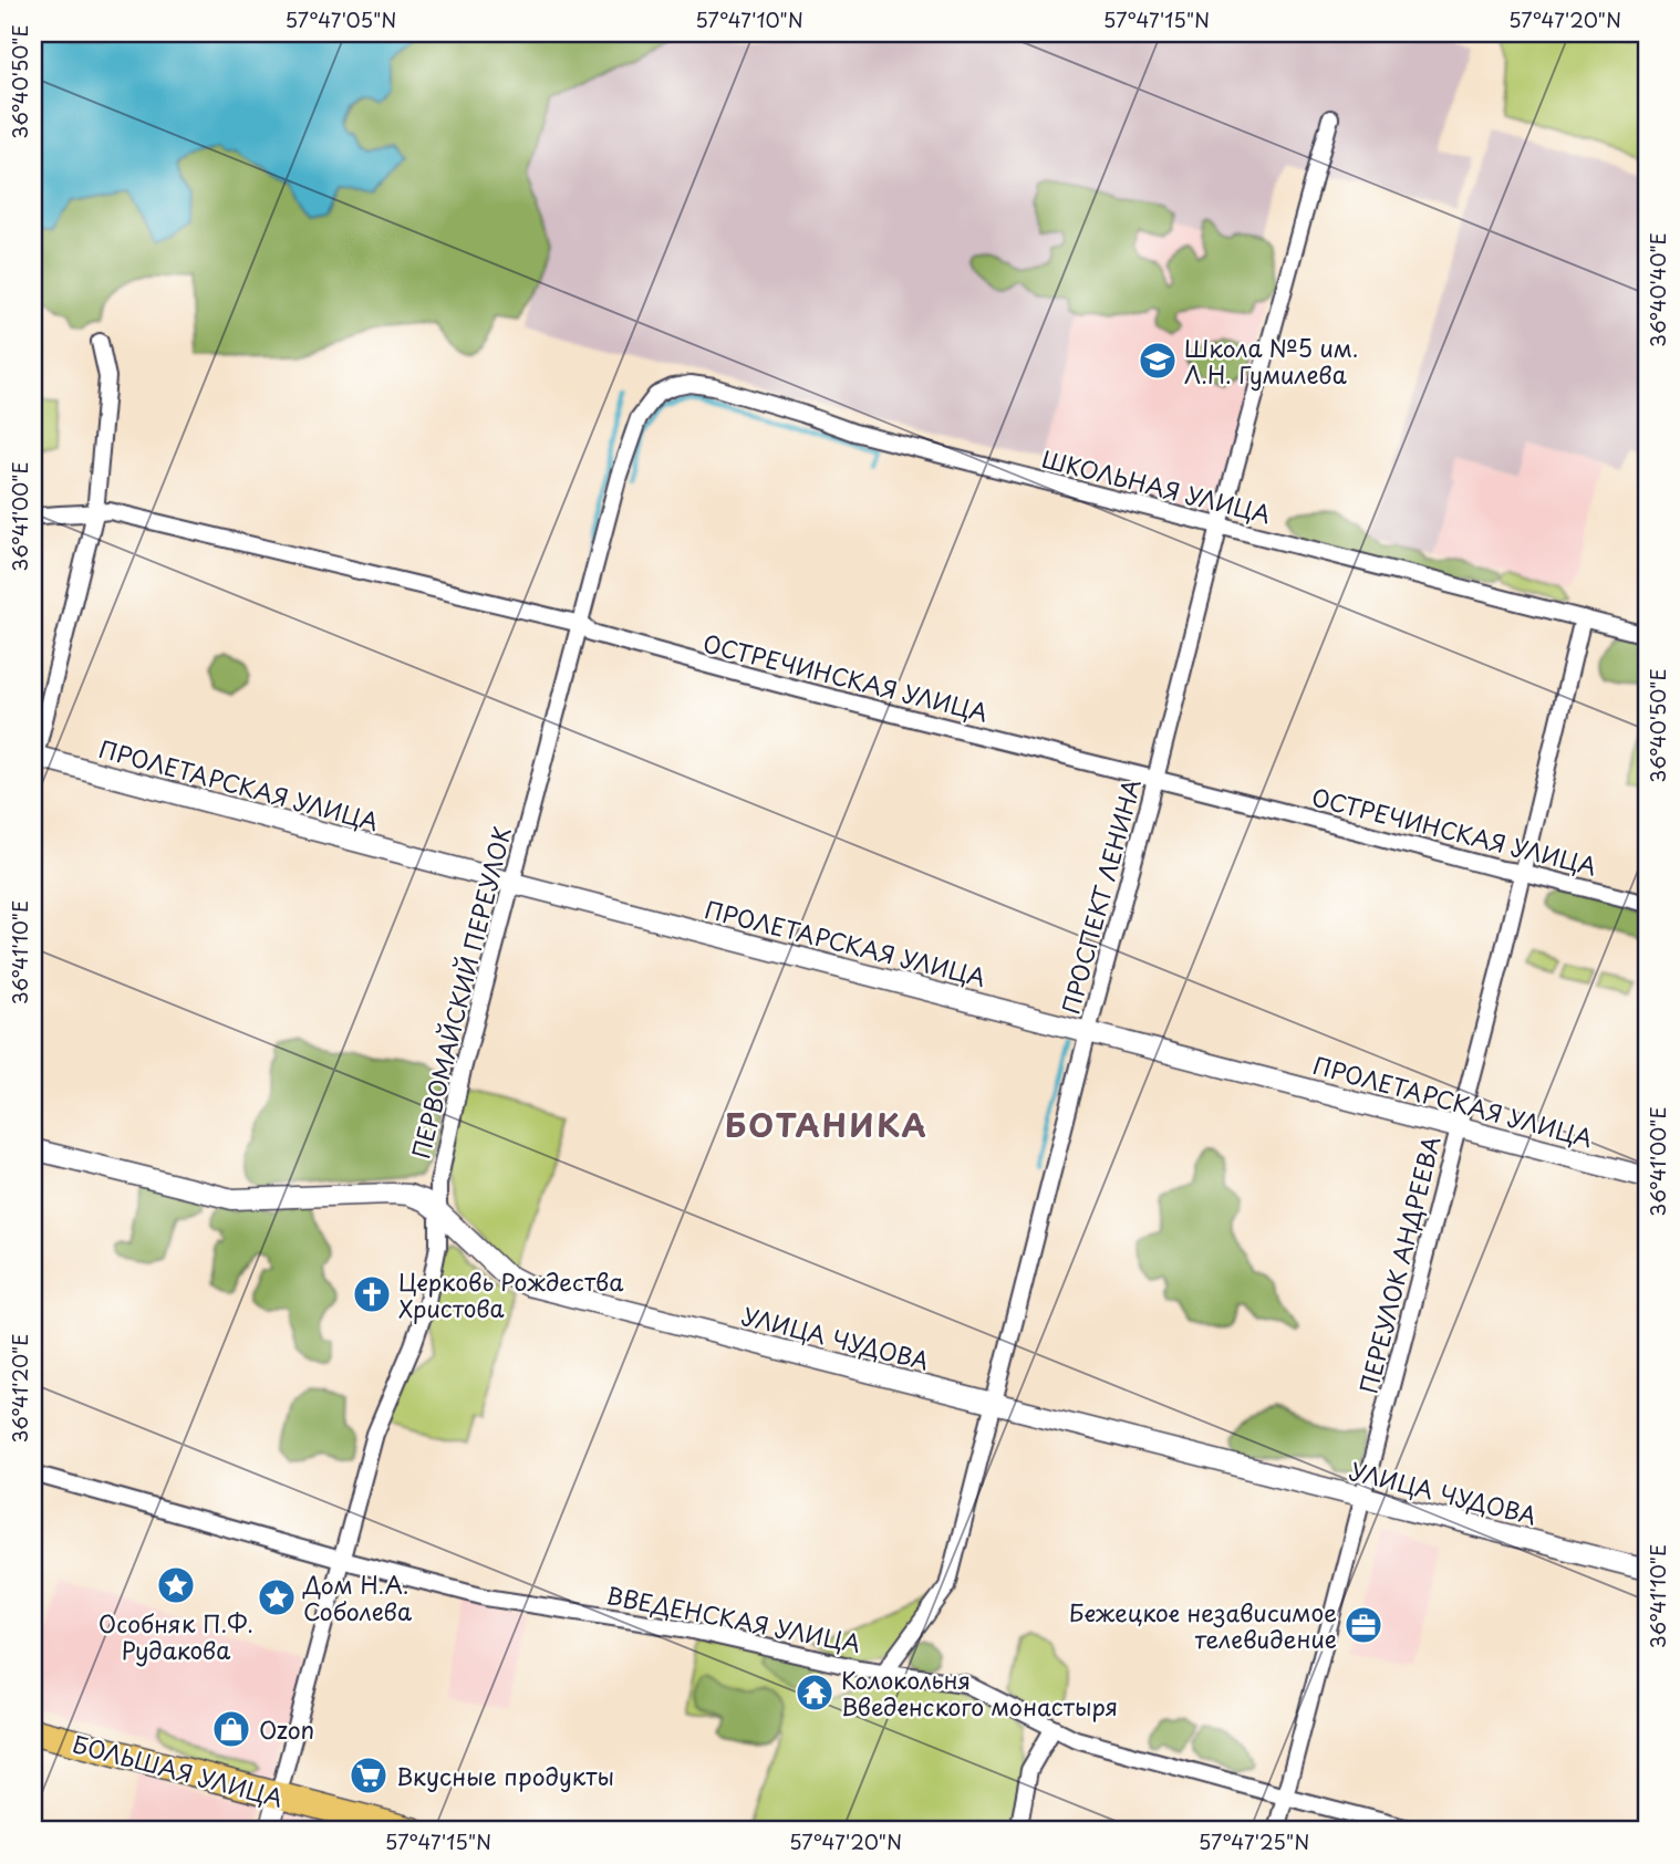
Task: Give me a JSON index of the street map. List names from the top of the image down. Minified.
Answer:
{"streets":{"main road":["БОЛЬШАЯ УЛИЦА"],"street":["ШКОЛЬНАЯ УЛИЦА","ОСТРЕЧИНСКАЯ УЛИЦА","ПРОЛЕТАРСКАЯ УЛИЦА","ПРОСПЕКТ ЛЕНИНА","ПЕРВОМАЙСКИЙ ПЕРЕУЛОК","ПЕРЕУЛОК АНДРЕЕВА","УЛИЦА ЧУДОВА","ВВЕДЕНСКАЯ УЛИЦА"]},"crossings":[["ШКОЛЬНАЯ УЛИЦА","ПРОСПЕКТ ЛЕНИНА"],["ШКОЛЬНАЯ УЛИЦА","ПЕРВОМАЙСКИЙ ПЕРЕУЛОК"],["ШКОЛЬНАЯ УЛИЦА","ПЕРЕУЛОК АНДРЕЕВА"],["ОСТРЕЧИНСКАЯ УЛИЦА","ПРОСПЕКТ ЛЕНИНА"],["ОСТРЕЧИНСКАЯ УЛИЦА","ПЕРВОМАЙСКИЙ ПЕРЕУЛОК"],["ОСТРЕЧИНСКАЯ УЛИЦА","ПЕРЕУЛОК АНДРЕЕВА"],["ПРОЛЕТАРСКАЯ УЛИЦА","ПРОСПЕКТ ЛЕНИНА"],["ПРОЛЕТАРСКАЯ УЛИЦА","ПЕРВОМАЙСКИЙ ПЕРЕУЛОК"],["ПРОЛЕТАРСКАЯ УЛИЦА","ПЕРЕУЛОК АНДРЕЕВА"],["ПРОСПЕКТ ЛЕНИНА","УЛИЦА ЧУДОВА"],["ПРОСПЕКТ ЛЕНИНА","ВВЕДЕНСКАЯ УЛИЦА"],["ПЕРВОМАЙСКИЙ ПЕРЕУЛОК","УЛИЦА ЧУДОВА"],["ПЕРВОМАЙСКИЙ ПЕРЕУЛОК","ВВЕДЕНСКАЯ УЛИЦА"],["ПЕРВОМАЙСКИЙ ПЕРЕУЛОК","БОЛЬШАЯ УЛИЦА"],["ПЕРЕУЛОК АНДРЕЕВА","УЛИЦА ЧУДОВА"],["ПЕРЕУЛОК АНДРЕЕВА","ВВЕДЕНСКАЯ УЛИЦА"]],"districts":["БОТАНИКА"],"places":{"school or university":["Школа №5 им. Л.Н. Гумилева"],"church":["Церковь Рождества Христова"],"place":["Особняк П.Ф. Рудакова","Дом Н.А. Соболева"],"office":["Бежецкое независимое телевидение"],"temple":["Колокольня Введенского монастыря"],"shop":["Ozon"],"supermarket":["Вкусные продукты"]},"coordinates":["57°47'05\"N","57°47'10\"N","57°47'15\"N","57°47'20\"N","36°40'50\"E","36°40'40\"E","36°41'00\"E","36°41'10\"E","36°41'20\"E","57°47'25\"N"]}
